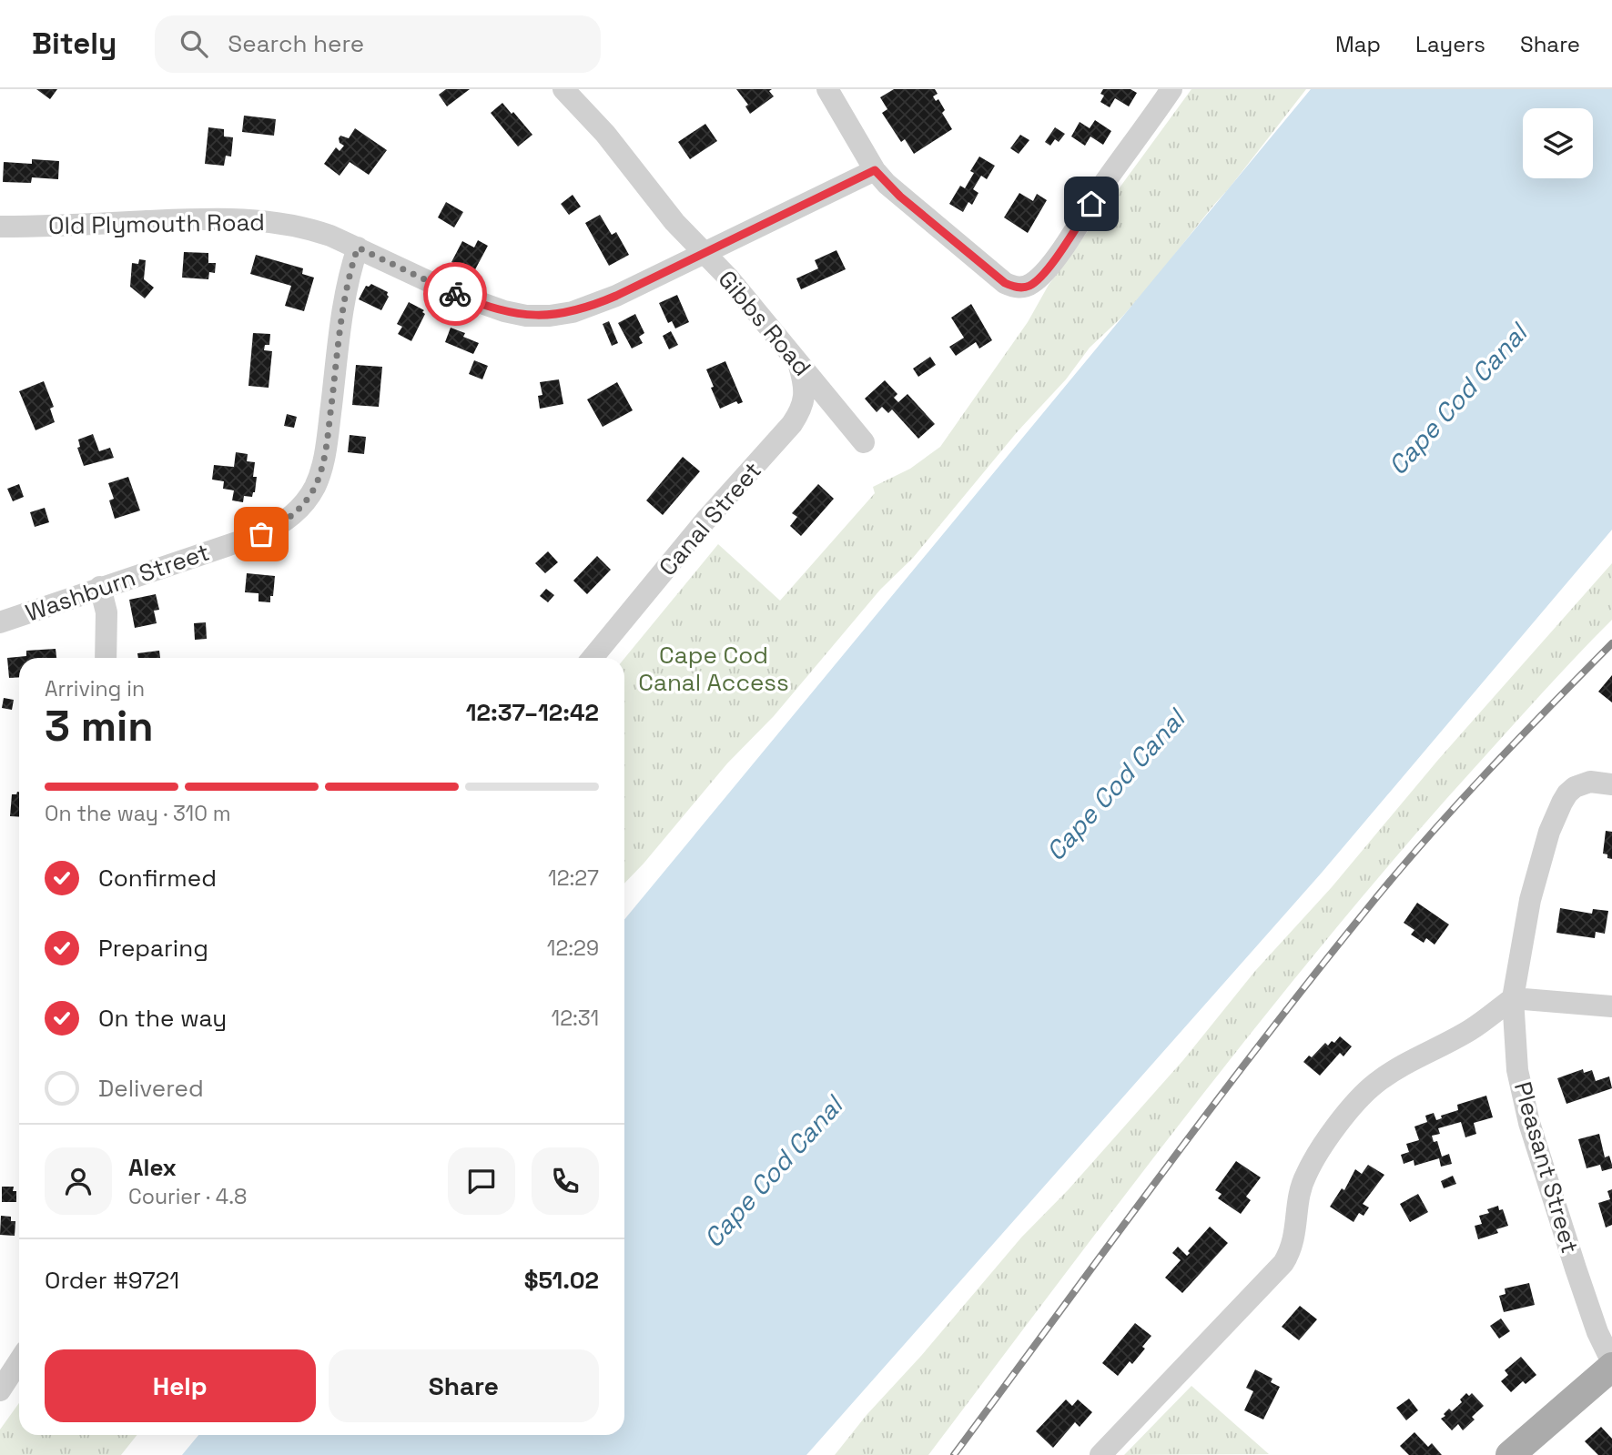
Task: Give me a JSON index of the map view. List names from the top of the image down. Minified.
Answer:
{"streets":{"street":["Old Plymouth Road","Gibbs Road","Canal Street","Washburn Street","Pleasant Street"]},"crossings":[["Old Plymouth Road","Gibbs Road"],["Old Plymouth Road","Washburn Street"],["Gibbs Road","Canal Street"]],"water":["Cape Cod Canal"],"parks":["Cape Cod Canal Access"],"page":{"header":"Bitely","search":"Search here","nav":["Map","Layers","Share"],"heading":["3 min","Arriving in","12:37–12:42"],"panel":["Alex","Courier · 4.8","Order #9721","$51.02"],"bar":"On the way · 310 m","list":[["Confirmed","12:27"],["Preparing","12:29"],["On the way","12:31"],"Delivered"],"buttons":["Help","Share"]}}
